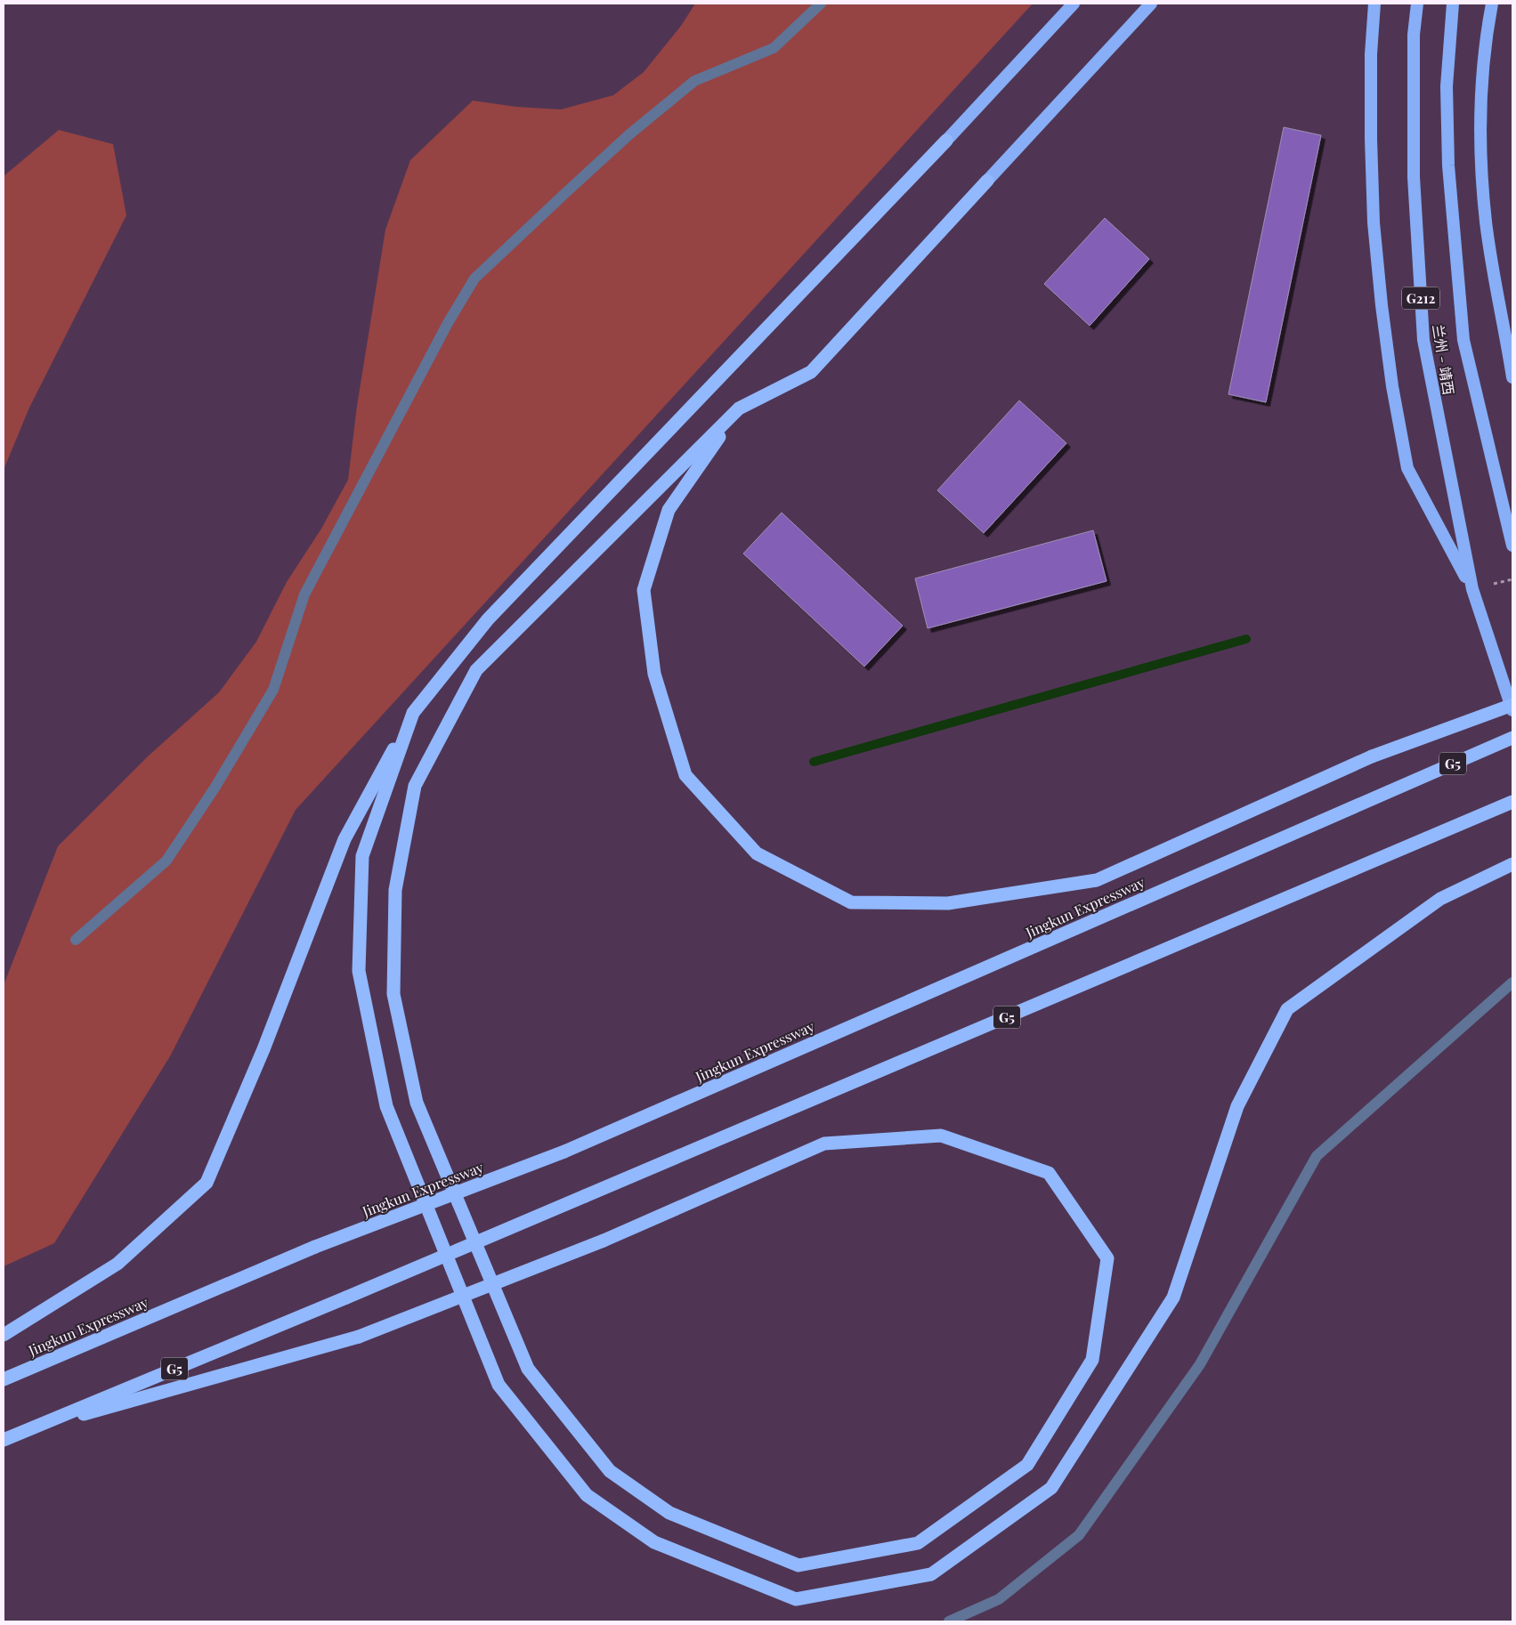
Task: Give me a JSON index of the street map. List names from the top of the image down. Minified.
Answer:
{"streets":{"highway":["G212","兰州 - 靖西","G5","Jingkun Expressway"]}}
